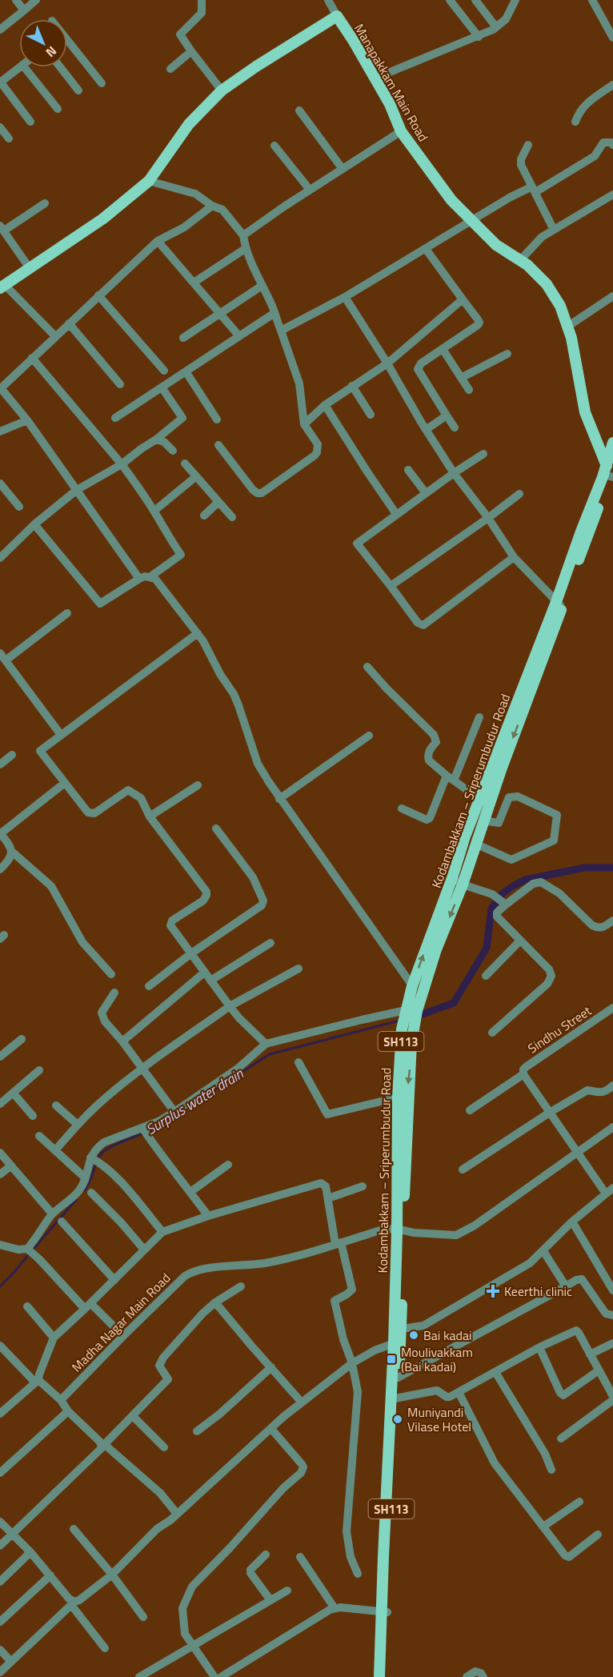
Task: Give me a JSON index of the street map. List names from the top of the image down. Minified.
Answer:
{"streets":{"main road":["Manapakkam Main Road","Kodambakkam – Sriperumbudur Road","SH113"],"street":["Sindhu Street","Madha Nagar Main Road"]},"crossings":[["Manapakkam Main Road","Kodambakkam – Sriperumbudur Road"],["Kodambakkam – Sriperumbudur Road","Madha Nagar Main Road"]],"water":["Surplus water drain"],"places":{"health":["Keerthi clinic"],"other":["Bai kadai","Muniyandi Vilase Hotel"],"transit":["Moulivakkam (Bai kadai)"]},"north":"bottom right"}
